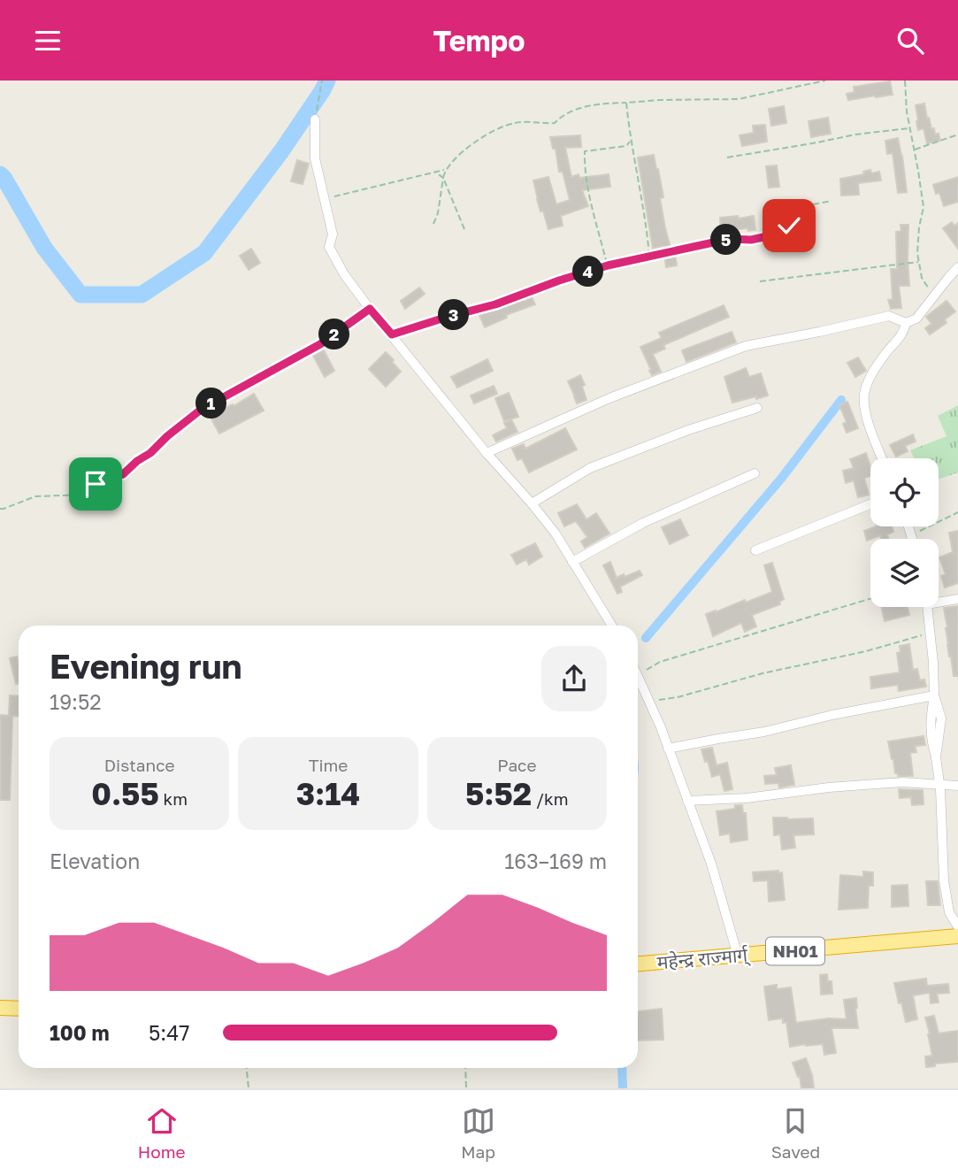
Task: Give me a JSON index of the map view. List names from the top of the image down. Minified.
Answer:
{"streets":{"highway":["NH01","महेन्द्र राज्मार्ग्"]},"page":{"header":"Tempo","pins":["5","4","3","2","1"],"heading":["Evening run","19:52"],"stats":[["Distance","0.55 km"],["Time","3:14"],["Pace","5:52 /km"]],"chart":["Elevation","163–169 m"],"list":[{"name":"100 m","note":"5:47"}],"tabs":["Home","Map","Saved"]}}
